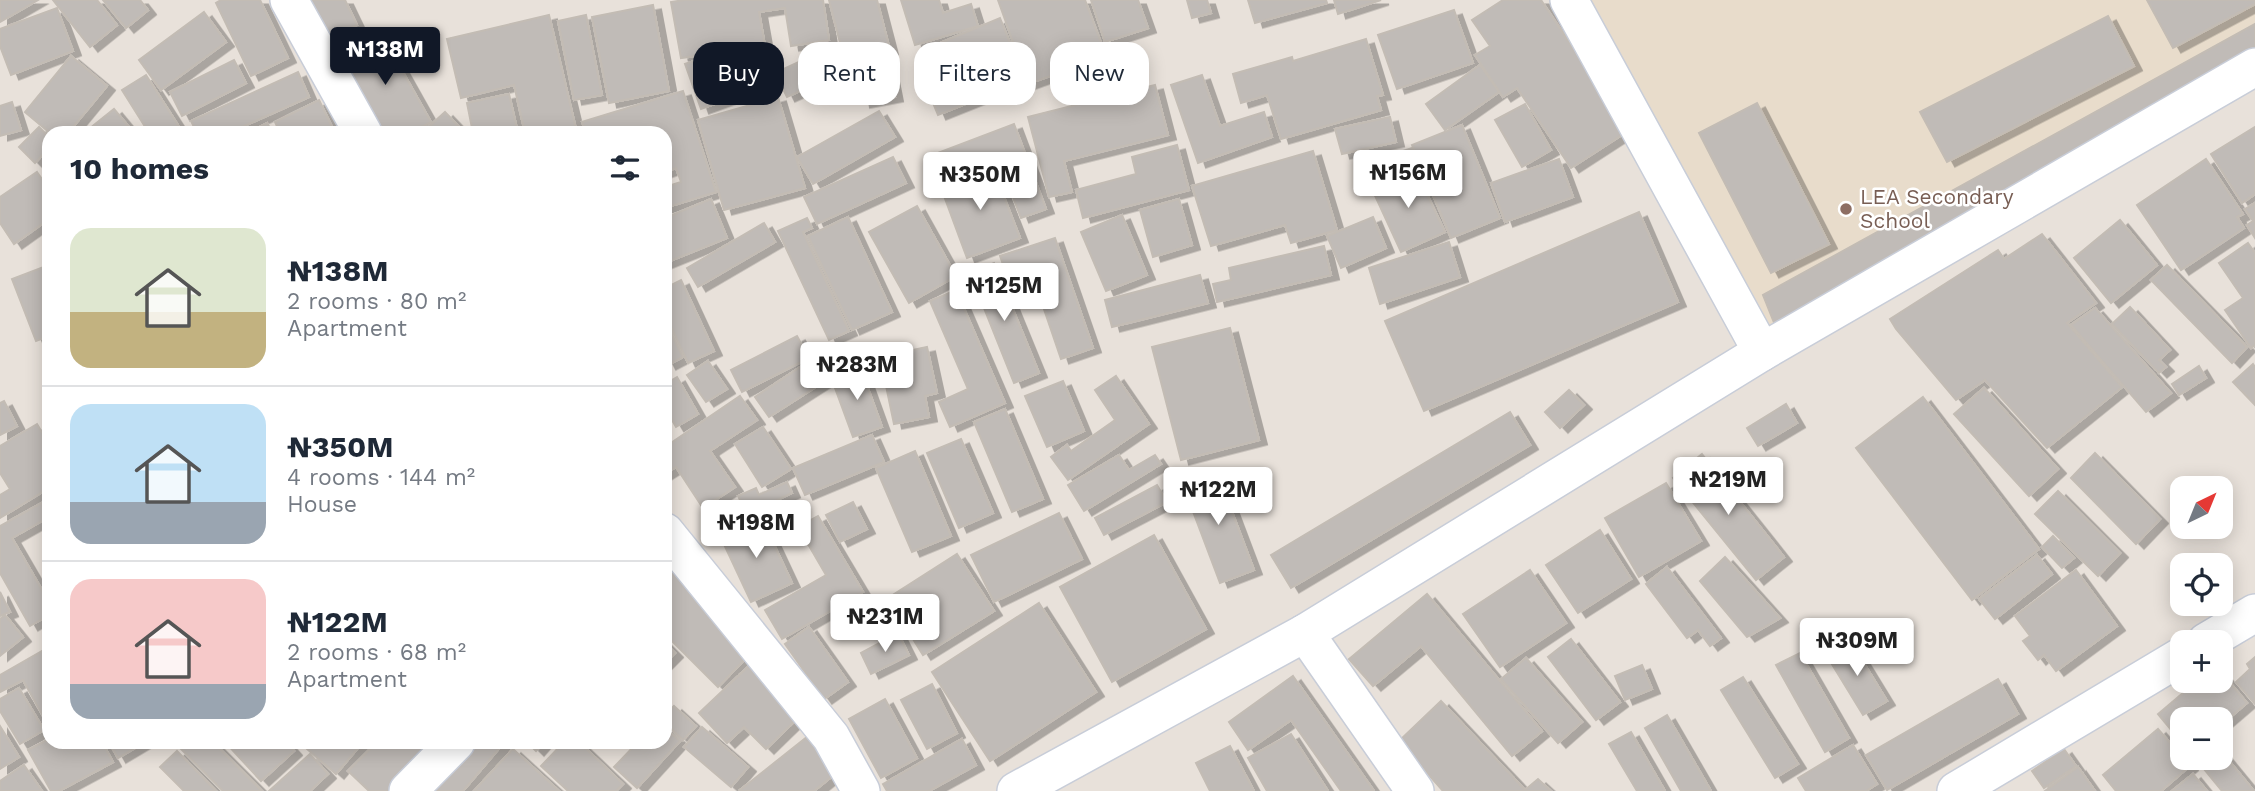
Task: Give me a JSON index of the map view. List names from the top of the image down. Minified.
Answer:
{"places":["LEA Secondary School"],"north":"top right","page":{"price":["₦138M","₦156M","₦350M","₦125M","₦283M","₦219M","₦122M","₦198M","₦231M","₦309M"],"chip":["Buy","Rent","Filters","New"],"heading":"10 homes","list":[{"name":"₦138M","note":"2 rooms · 80 m² · Apartment"},{"name":"₦350M","note":"4 rooms · 144 m² · House"},{"name":"₦122M","note":"2 rooms · 68 m² · Apartment"}],"map_buttons":["+","−"]}}
